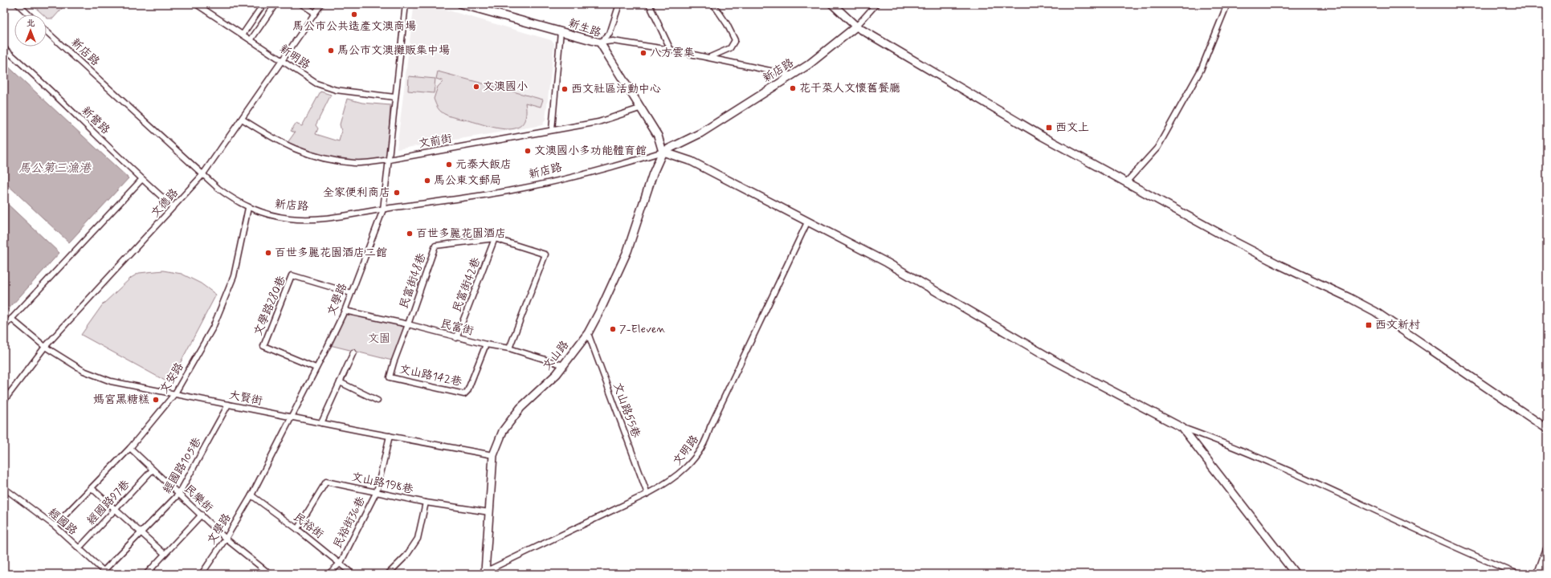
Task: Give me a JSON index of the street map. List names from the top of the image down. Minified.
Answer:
{"streets":{"main road":["新生路","新店路","文山路"],"street":["新明路","新營路","文前街","文德路","民富街48巷","民富街42巷","文學路","文學路280巷","民富街","文山路142巷","文安路","大賢街","文山路55巷","文明路","經國路105巷","文山路198巷","民樂街","經國路97巷","經國路","民裕街36巷","民裕街"]},"crossings":[["新生路","新店路"],["新生路","文前街"],["新生路","文山路"],["新店路","文德路"],["新店路","文學路"],["新店路","文山路"],["新店路","文安路"],["新明路","文德路"],["新明路","文學路"],["新營路","文德路"],["文前街","文德路"],["文前街","文學路"],["文德路","大賢街"],["民富街48巷","民富街42巷"],["民富街48巷","民富街"],["民富街48巷","文山路142巷"],["民富街42巷","民富街"],["文學路","文學路280巷"],["文學路","民富街"],["文學路","大賢街"],["文學路","民樂街"],["文學路","民裕街"],["民富街","文山路"],["民富街","文山路142巷"],["文山路","大賢街"],["文山路","文山路55巷"],["文山路","文明路"],["文山路","文山路198巷"],["文安路","大賢街"],["文安路","民樂街"],["文安路","經國路"],["大賢街","經國路105巷"],["大賢街","民裕街36巷"],["文山路55巷","文明路"],["經國路105巷","民樂街"],["經國路105巷","經國路"],["文山路198巷","民裕街36巷"],["文山路198巷","民裕街"],["民樂街","經國路97巷"],["經國路97巷","經國路"],["民裕街36巷","民裕街"]],"water":["馬公第三漁港"],"parks":["文園"],"places":{"other":["馬公市公共造產文澳商場","馬公市文澳攤販集中場","八方雲集","文澳國小","花干菜人文懷舊餐廳","西文社區活動中心","文澳國小多功能體育館","元泰大飯店","馬公東文郵局","全家便利商店","百世多麗花園酒店","百世多麗花園酒店二館","7-Eleven","媽宮黑糖糕"],"transit":["西文上","西文新村"]},"north":"top"}
